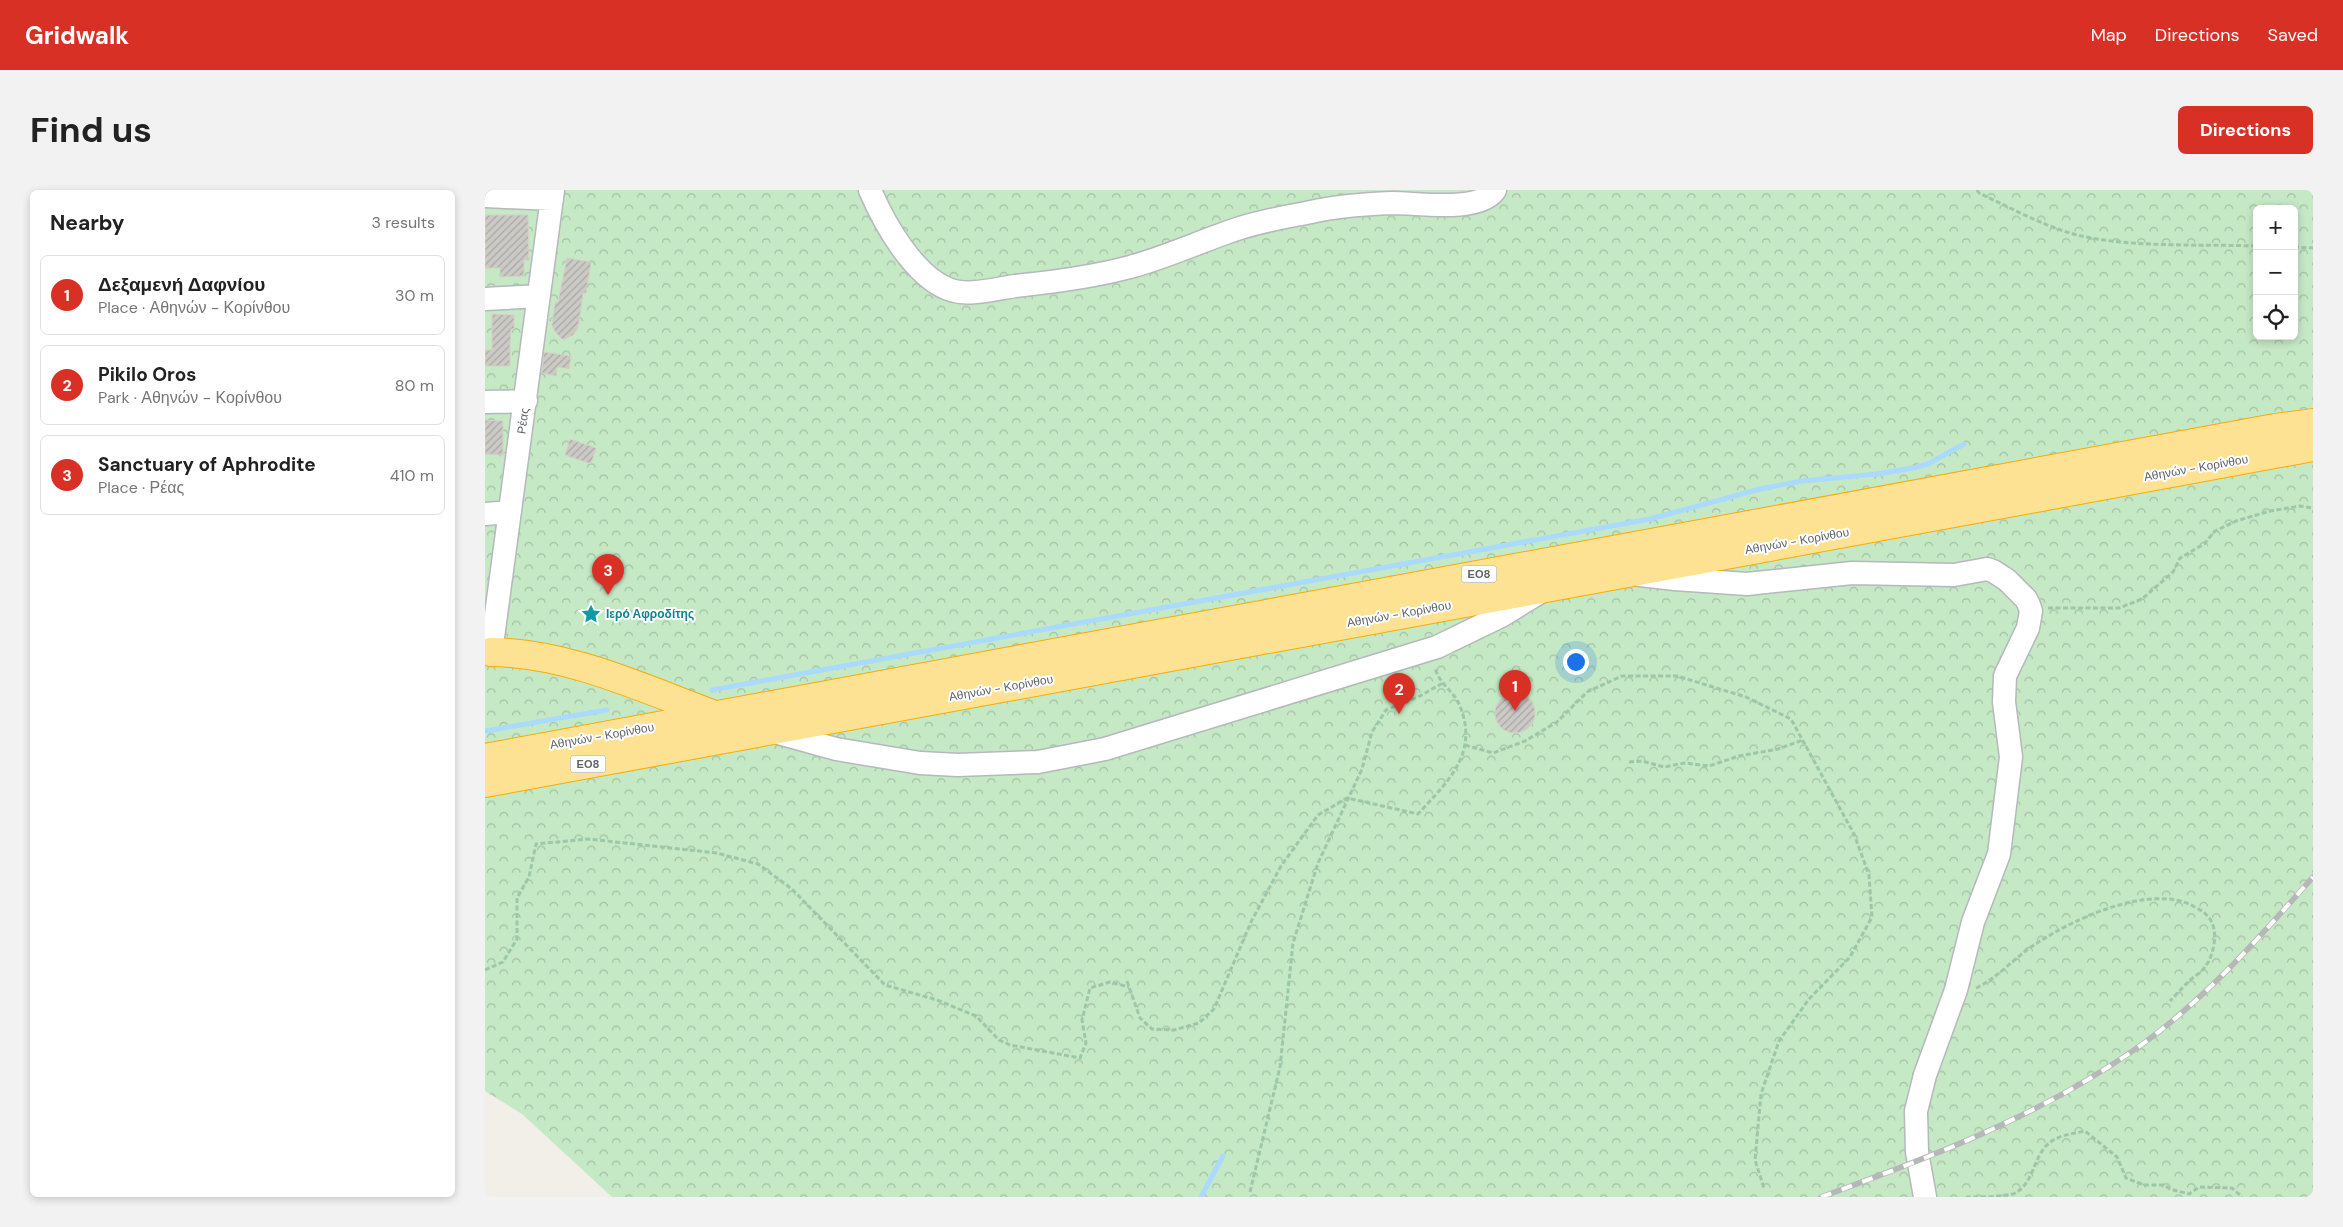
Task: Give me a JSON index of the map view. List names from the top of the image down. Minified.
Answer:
{"streets":{"highway":["Αθηνών - Κορίνθου","ΕΟ8"],"street":["Ρέας"]},"places":{"place":["Ιερό Αφροδίτης"]},"page":{"header":"Gridwalk","nav":["Map","Directions","Saved"],"buttons":"Directions","title":"Find us","heading":["Nearby","3 results"],"map_buttons":["+","−"],"list":[{"mark":"1","name":"Δεξαμενή Δαφνίου","note":"Place · Αθηνών - Κορίνθου","value":"30 m"},{"mark":"2","name":"Pikilo Oros","note":"Park · Αθηνών - Κορίνθου","value":"80 m"},{"mark":"3","name":"Sanctuary of Aphrodite","note":"Place · Ρέας","value":"410 m"}],"pins":["3","1","2"]}}
